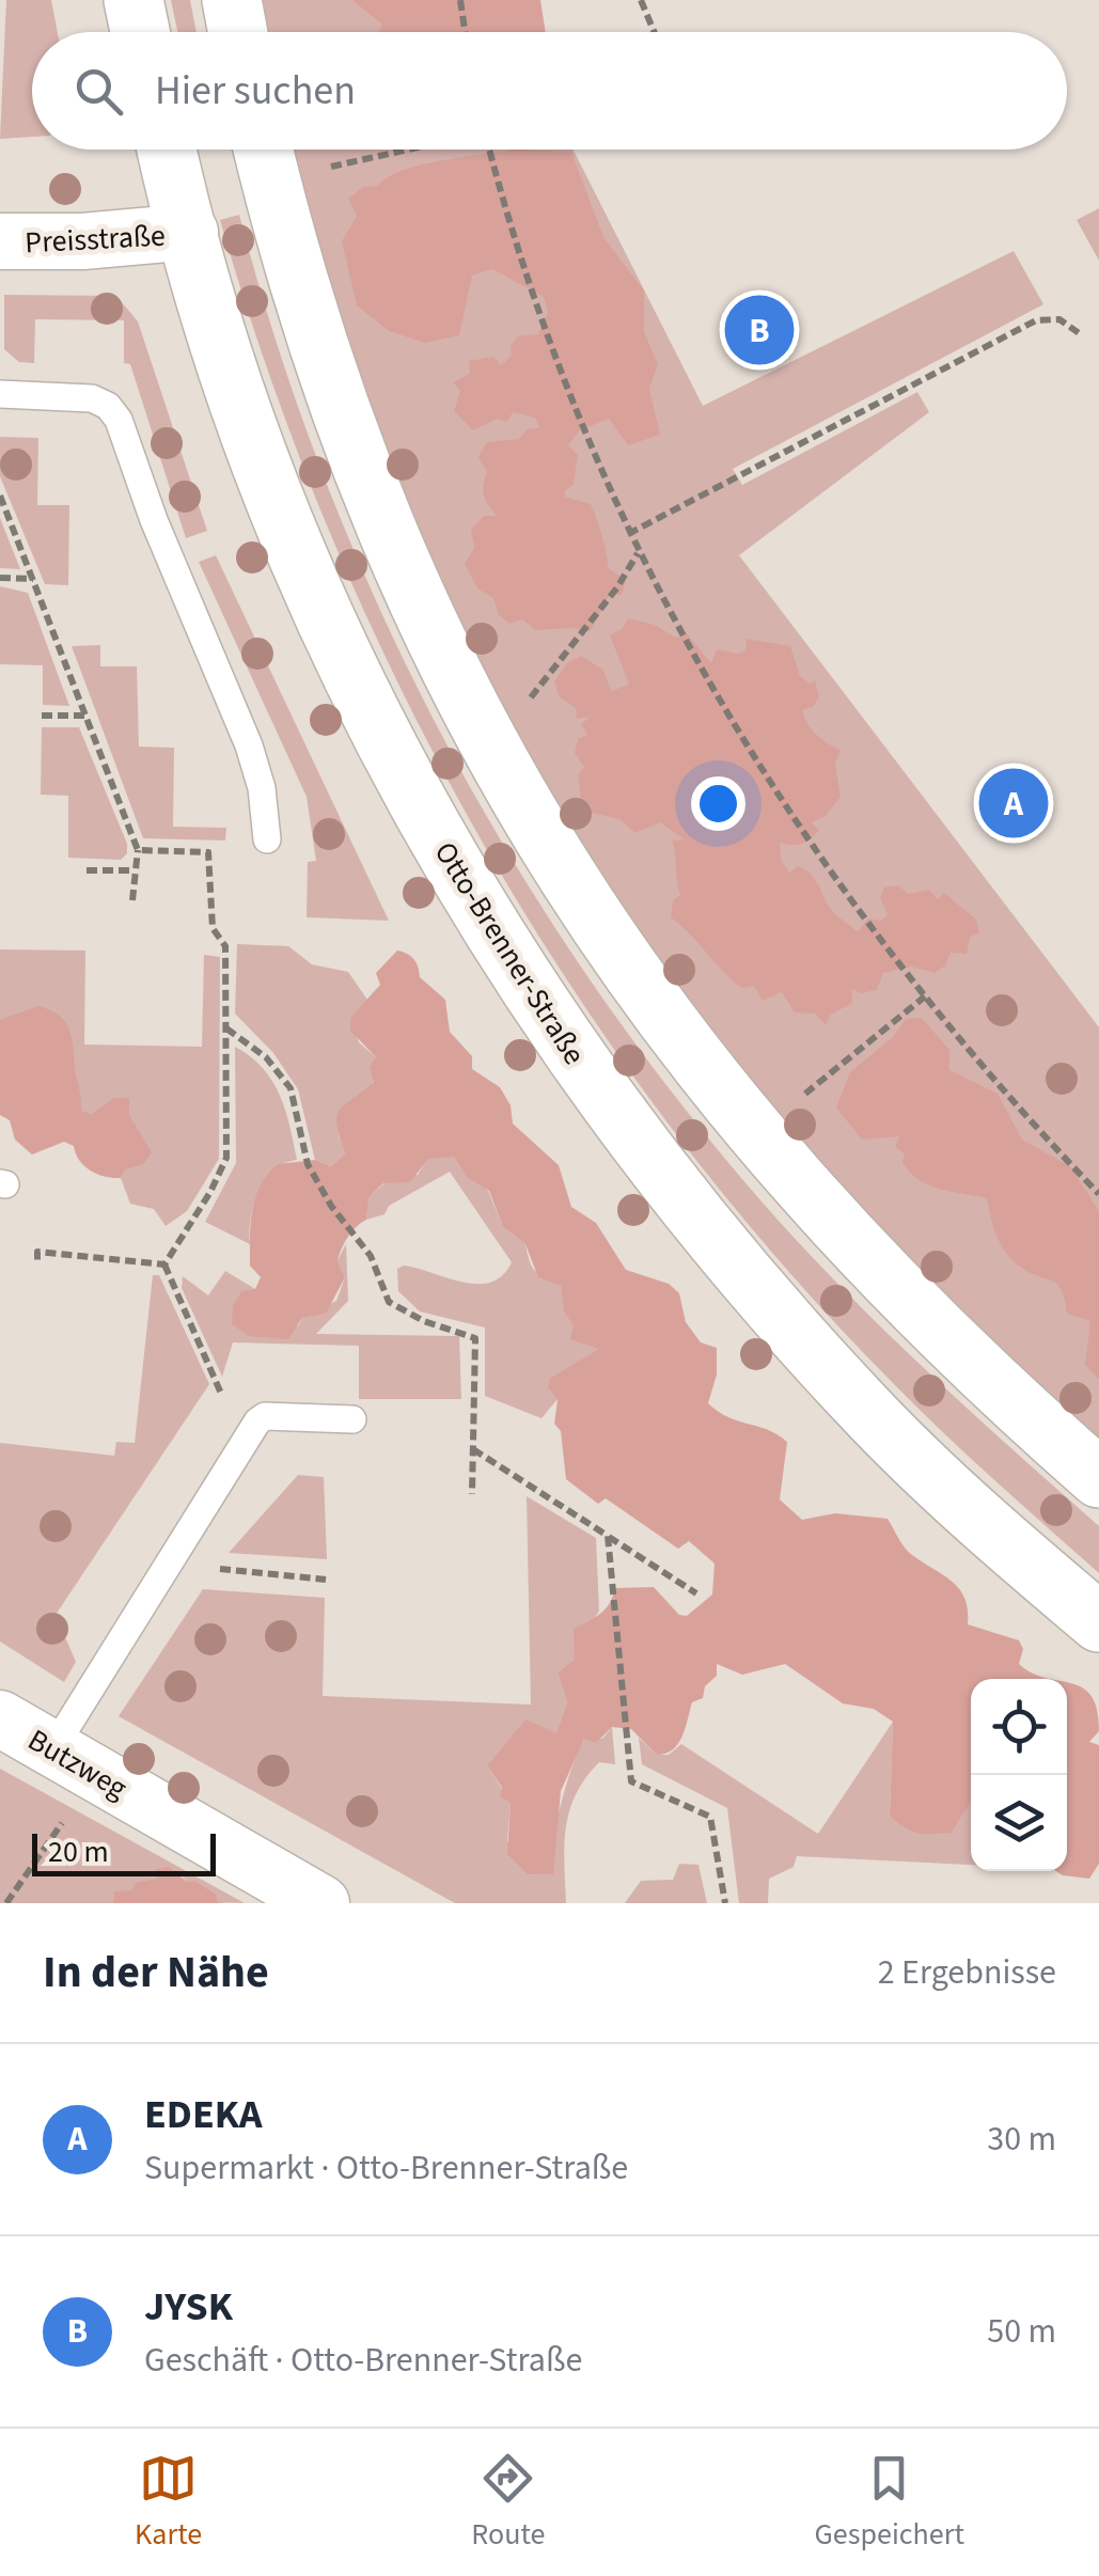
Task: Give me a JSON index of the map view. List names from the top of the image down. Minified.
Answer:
{"streets":{"street":["Preisstraße","Otto-Brenner-Straße","Butzweg"]},"crossings":[["Preisstraße","Otto-Brenner-Straße"]],"scale_bar":"20 m","page":{"search":"Hier suchen","pins":["B","A"],"scale":"20 m","heading":["In der Nähe","2 Ergebnisse"],"list":[{"mark":"A","name":"EDEKA","note":"Supermarkt · Otto-Brenner-Straße","value":"30 m"},{"mark":"B","name":"JYSK","note":"Geschäft · Otto-Brenner-Straße","value":"50 m"}],"nav":["Karte","Route","Gespeichert"]}}
